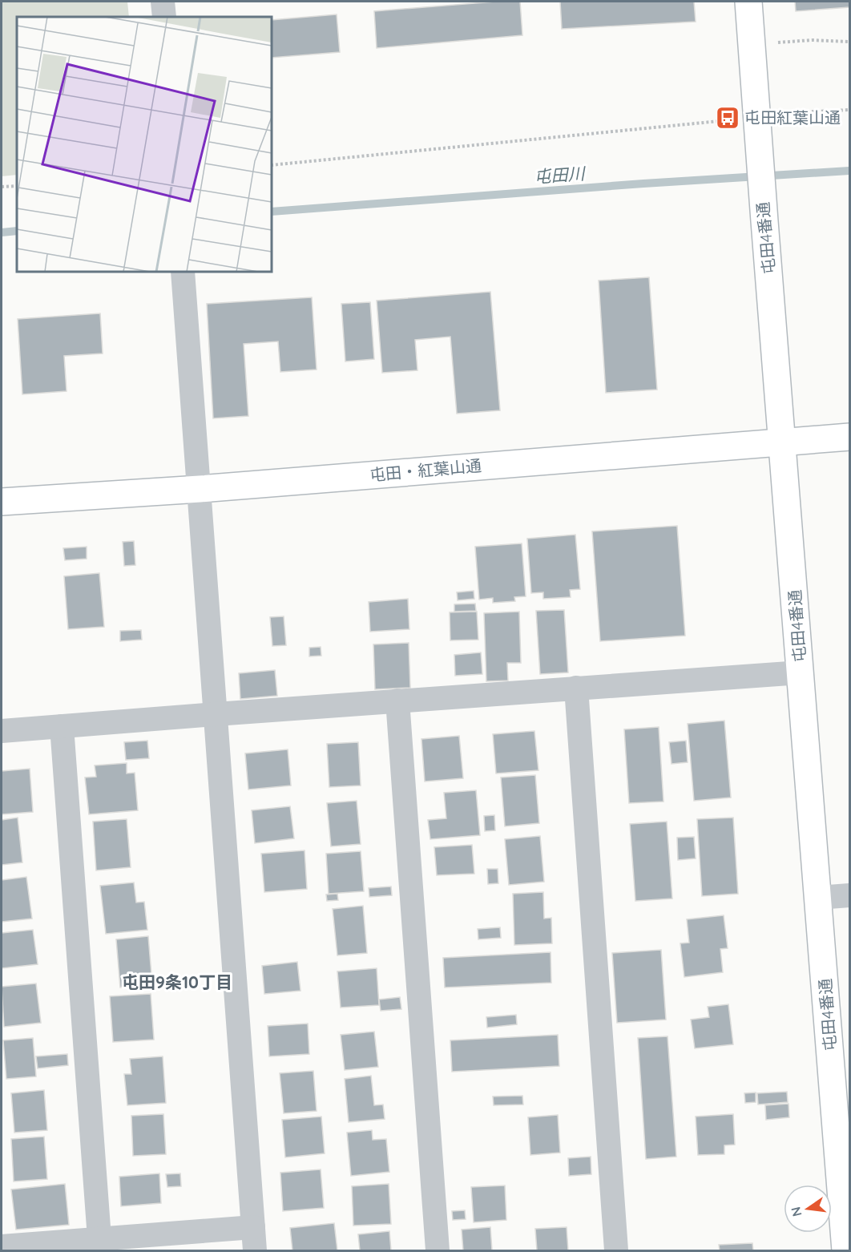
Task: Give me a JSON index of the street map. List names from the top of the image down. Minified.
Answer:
{"streets":{"street":["屯田4番通","屯田・紅葉山通"]},"crossings":[["屯田4番通","屯田・紅葉山通"]],"districts":["屯田9条10丁目"],"water":["屯田川"],"places":{"bus stop":["屯田紅葉山通"]},"north":"left"}
